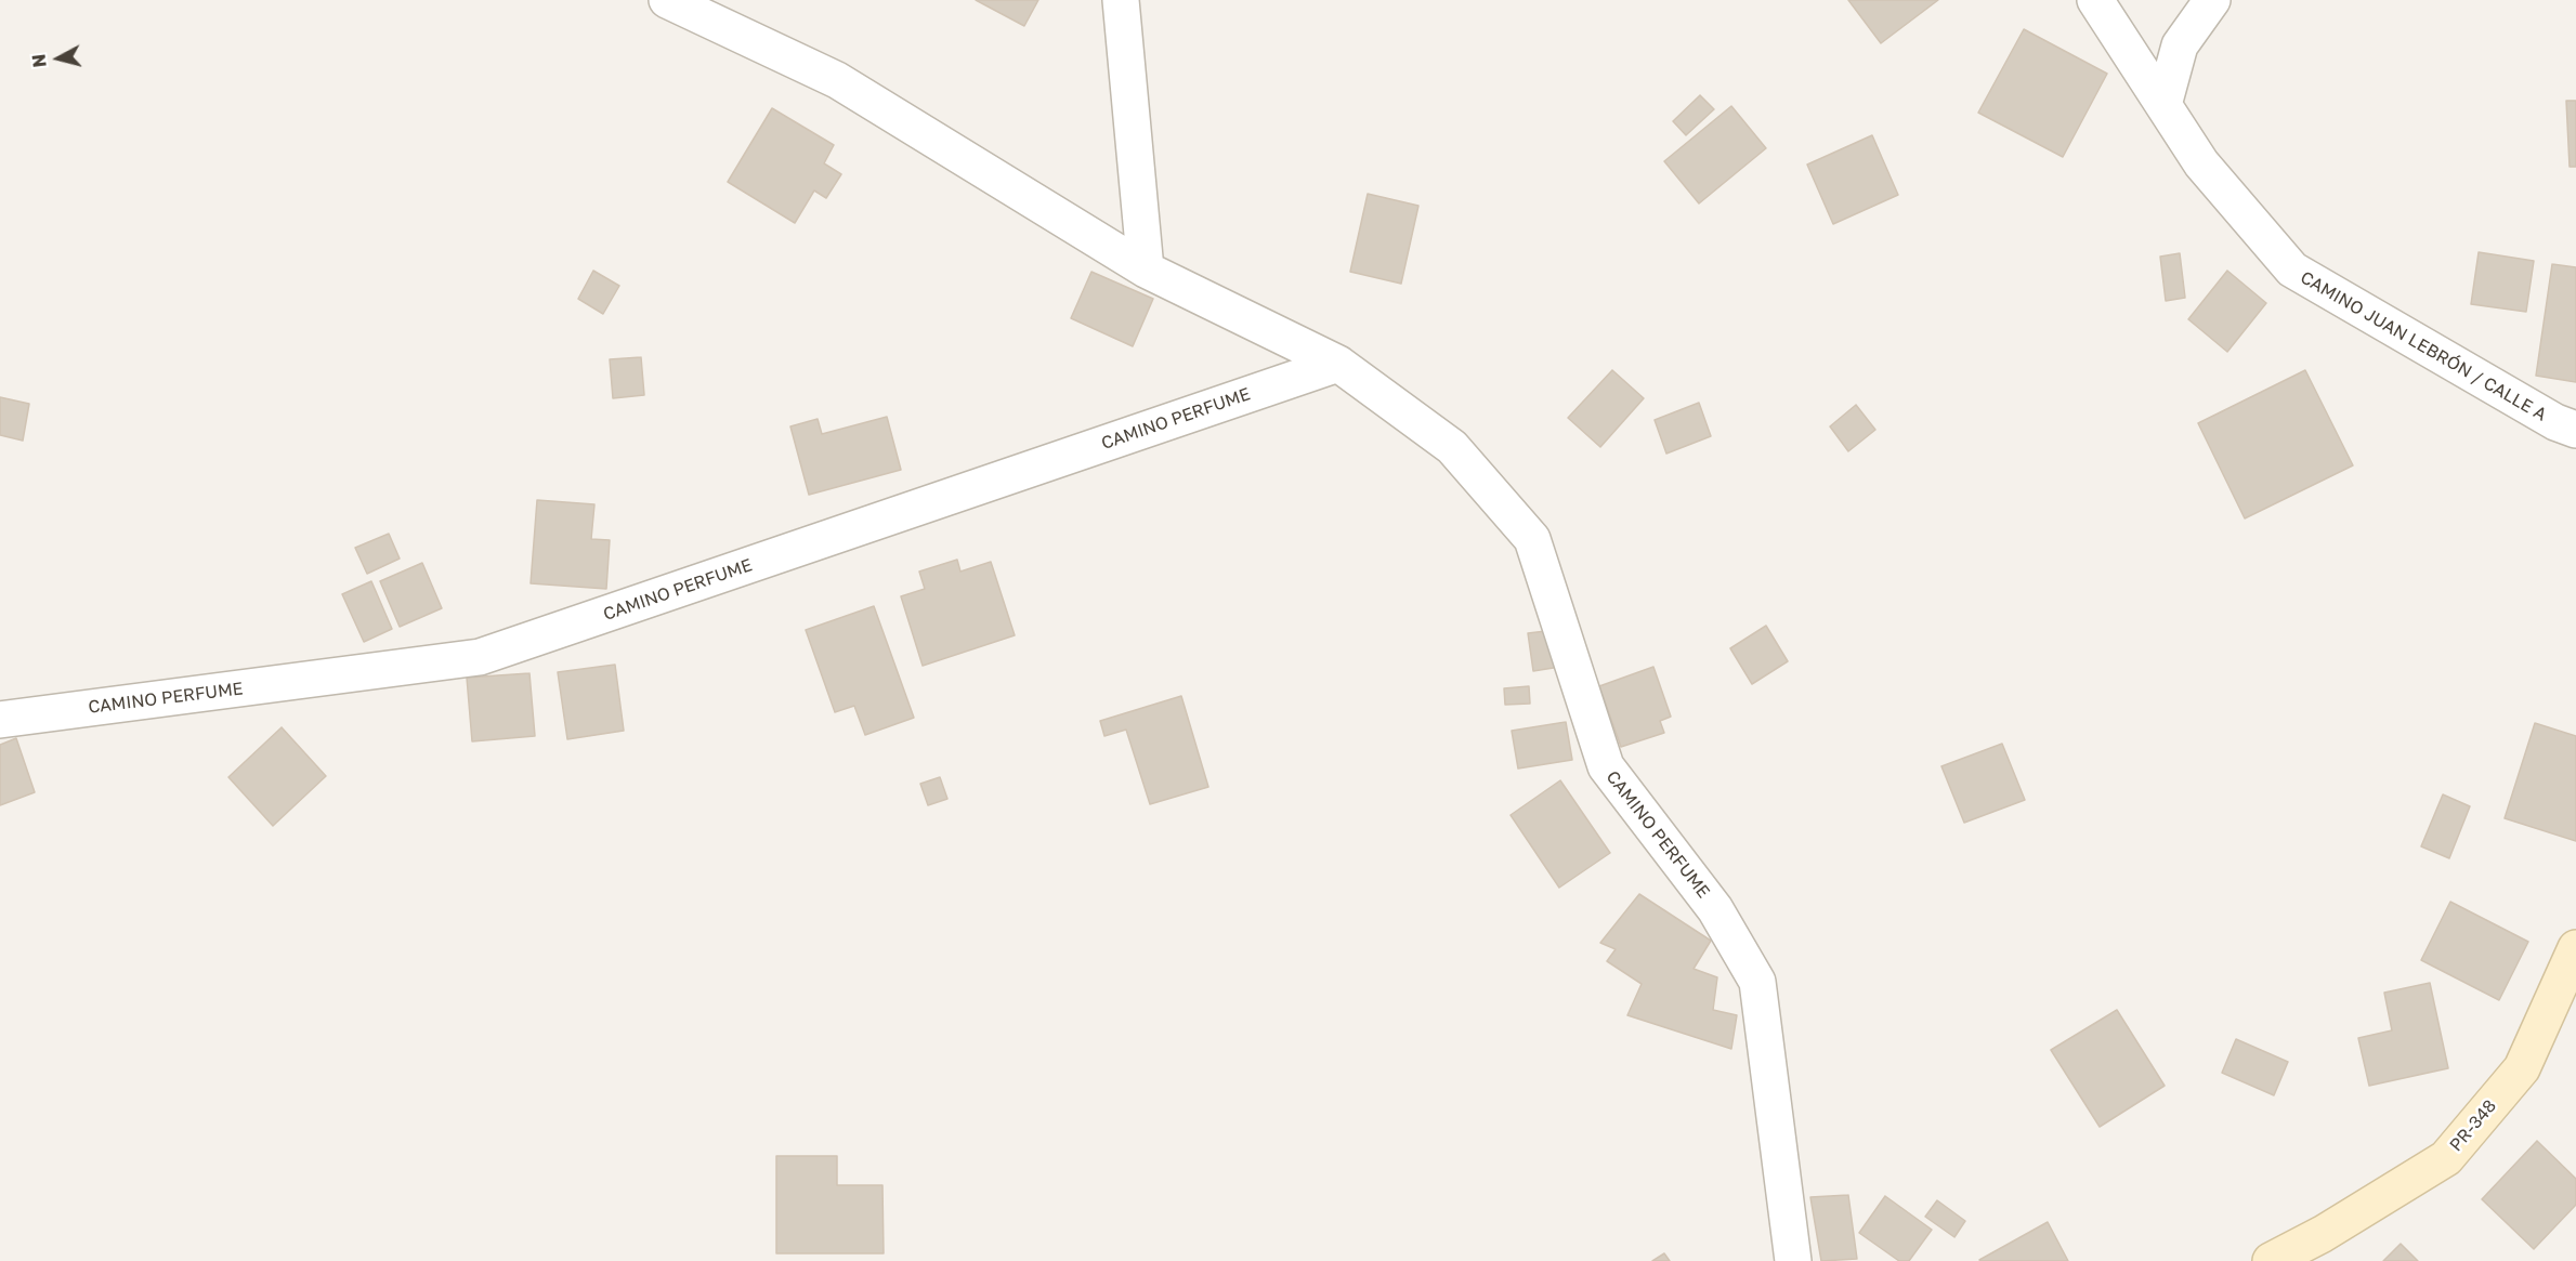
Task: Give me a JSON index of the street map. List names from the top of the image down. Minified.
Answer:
{"streets":{"street":["CAMINO JUAN LEBRÓN / CALLE A","CAMINO PERFUME","PR-348"]},"north":"left"}
